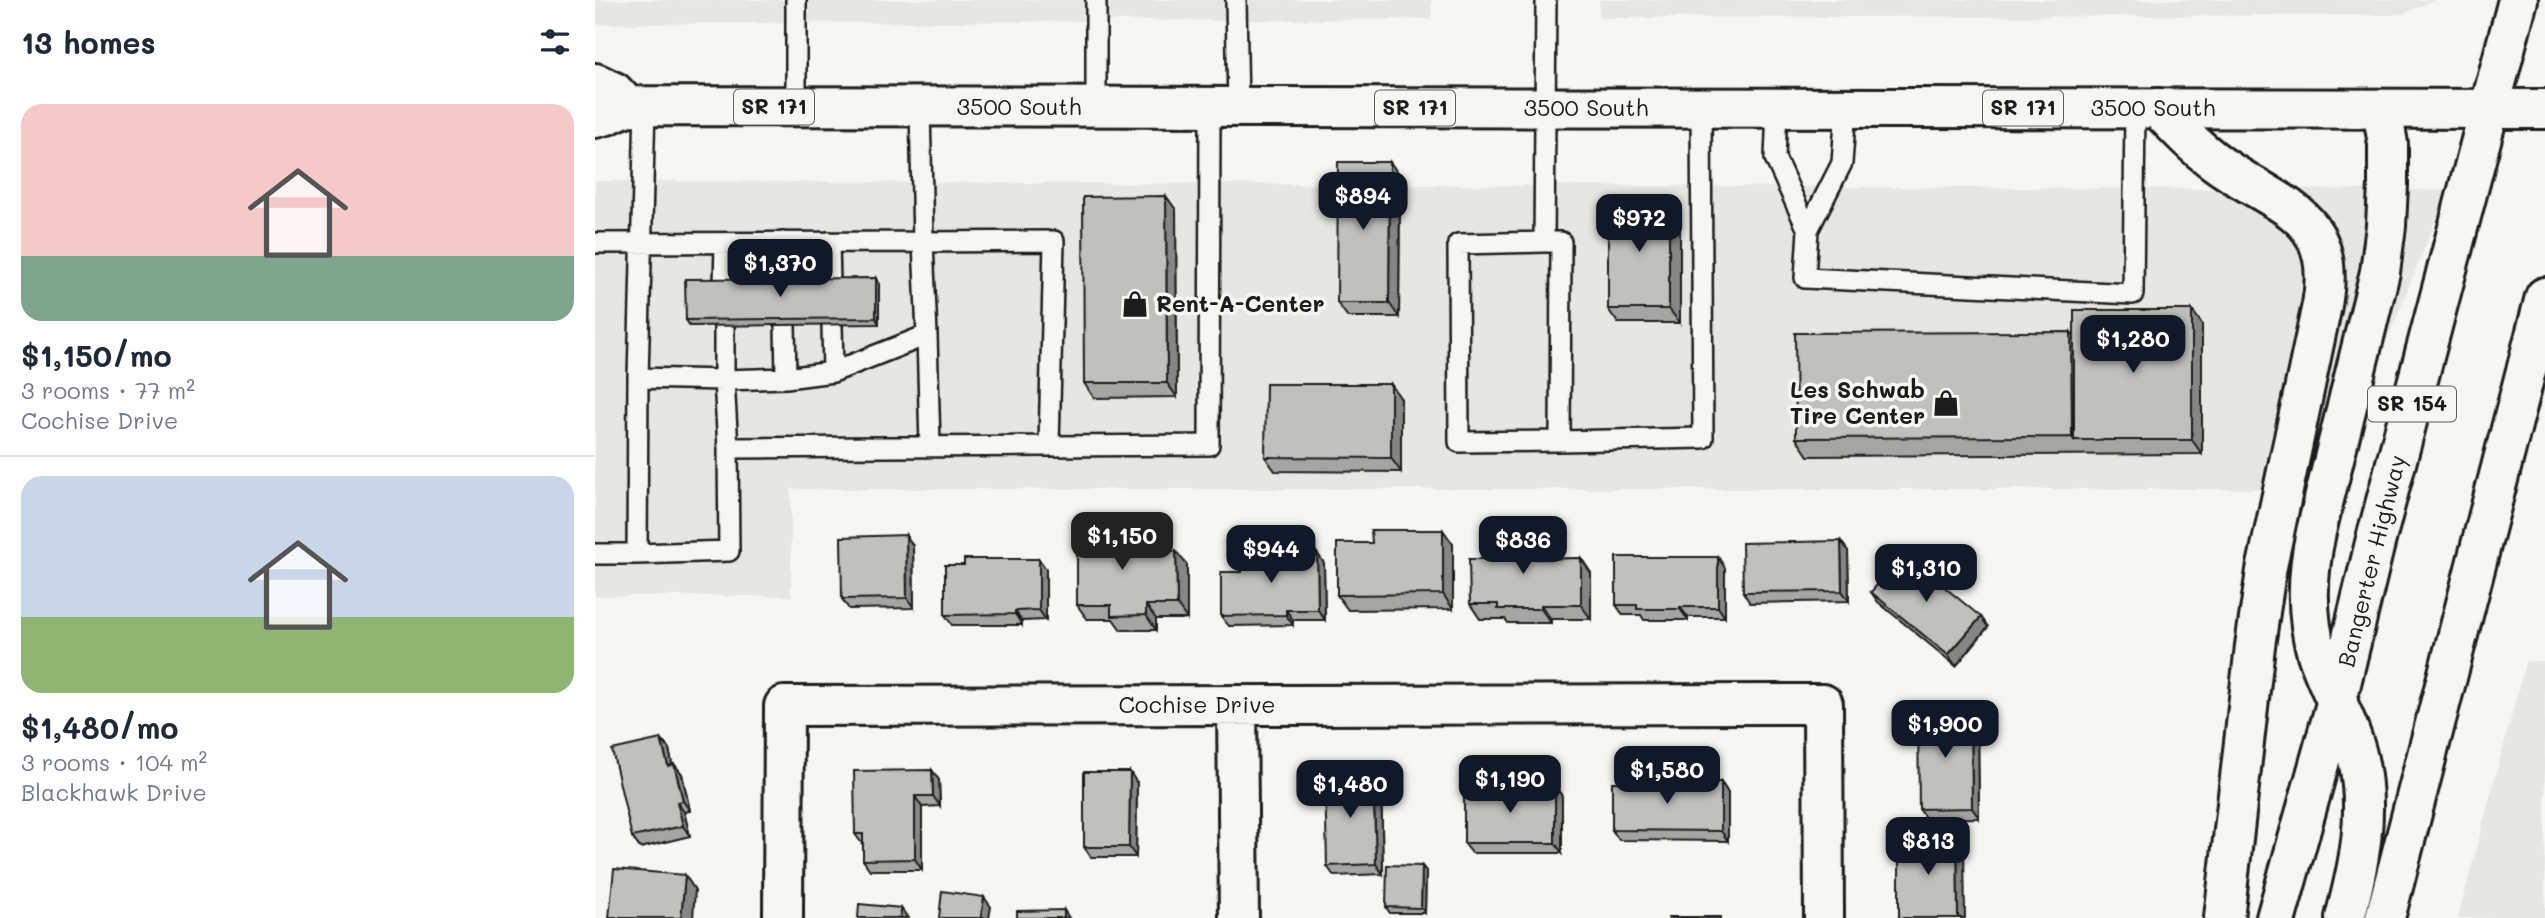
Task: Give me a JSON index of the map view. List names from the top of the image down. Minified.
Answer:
{"streets":{"main road":["SR 171","3500 South","SR 154","Bangerter Highway","Cochise Drive"]},"crossings":[["3500 South","Bangerter Highway"]],"places":{"shop":["Rent-A-Center","Les Schwab Tire Center"]},"page":{"heading":"13 homes","list":[{"name":"$1,150/mo","note":"3 rooms · 77 m² · Cochise Drive"},{"name":"$1,480/mo","note":"3 rooms · 104 m² · Blackhawk Drive"}],"price":["$894","$972","$1,370","$1,280","$1,150","$836","$944","$1,310","$1,900","$1,580","$1,190","$1,480","$813"]}}
